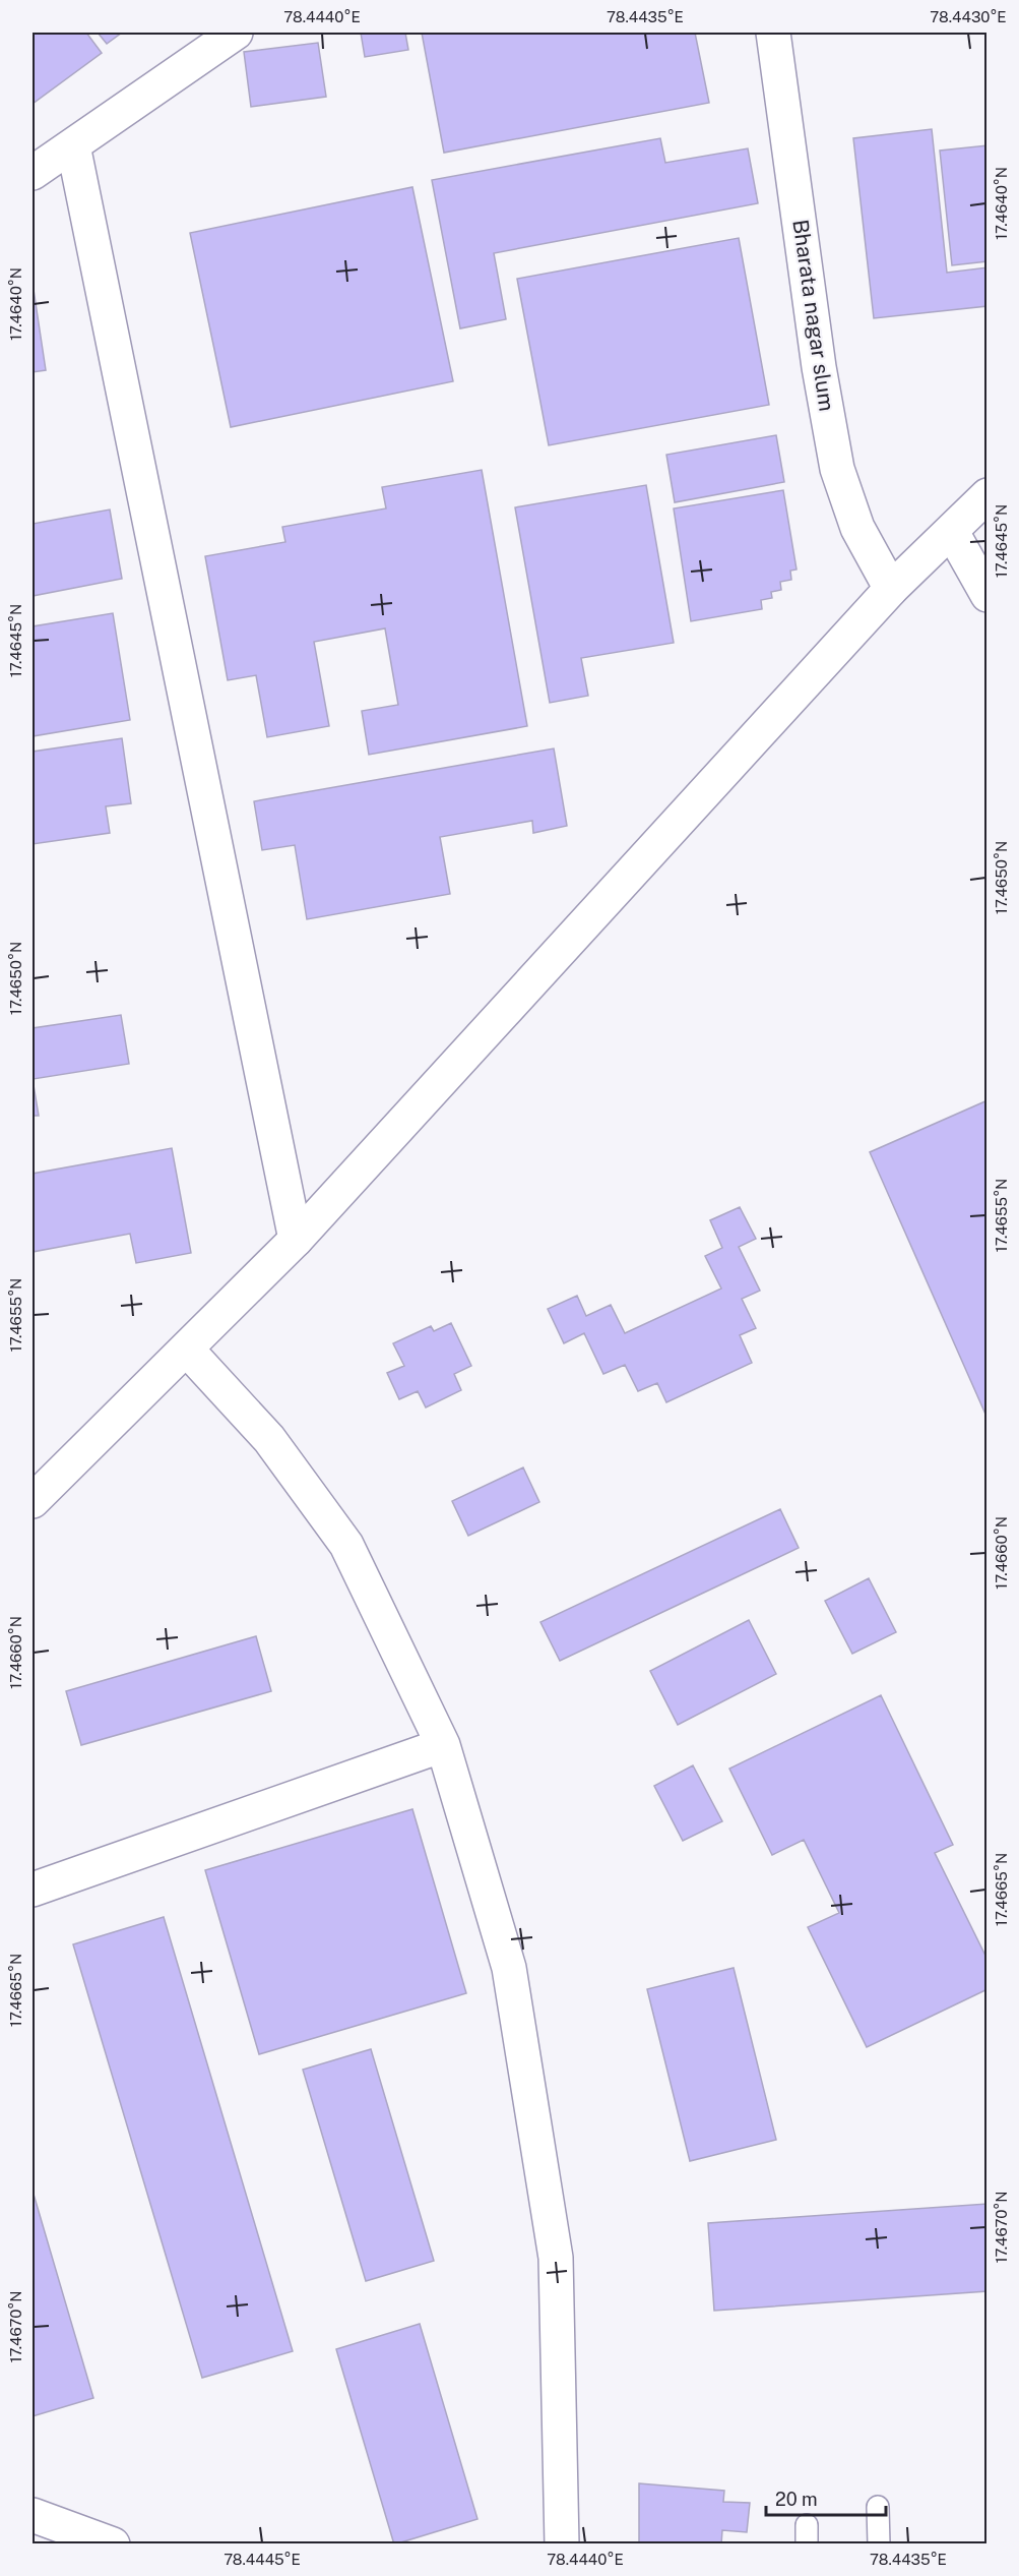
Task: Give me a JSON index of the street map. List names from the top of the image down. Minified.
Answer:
{"streets":{"street":["Bharata nagar slum"]},"scale_bar":"20 m","coordinates":["78.4440°E","78.4435°E","78.4430°E","17.4640°N","17.4645°N","17.4650°N","17.4655°N","17.4660°N","17.4665°N","17.4670°N","78.4445°E"]}
